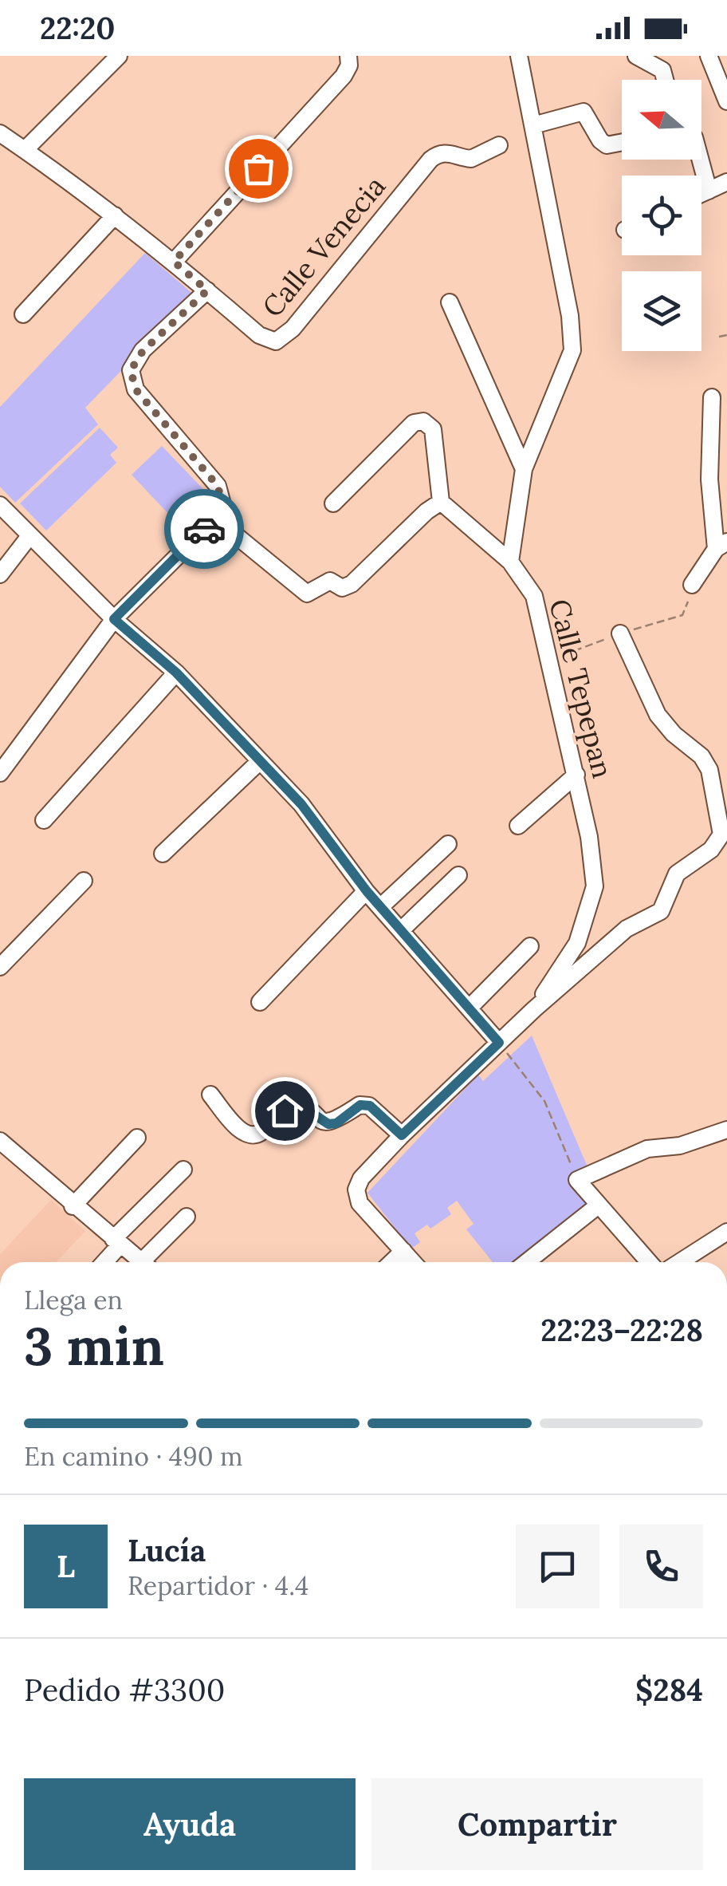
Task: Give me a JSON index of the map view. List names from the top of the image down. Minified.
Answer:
{"streets":{"street":["Calle Venecia","Calle Tepepan"]},"north":"left","page":{"status":"22:20","heading":["3 min","Llega en","22:23–22:28"],"panel":["Lucía","Repartidor · 4.4","Pedido #3300","$284"],"bar":"En camino · 490 m","round":"L","buttons":["Ayuda","Compartir"]}}
